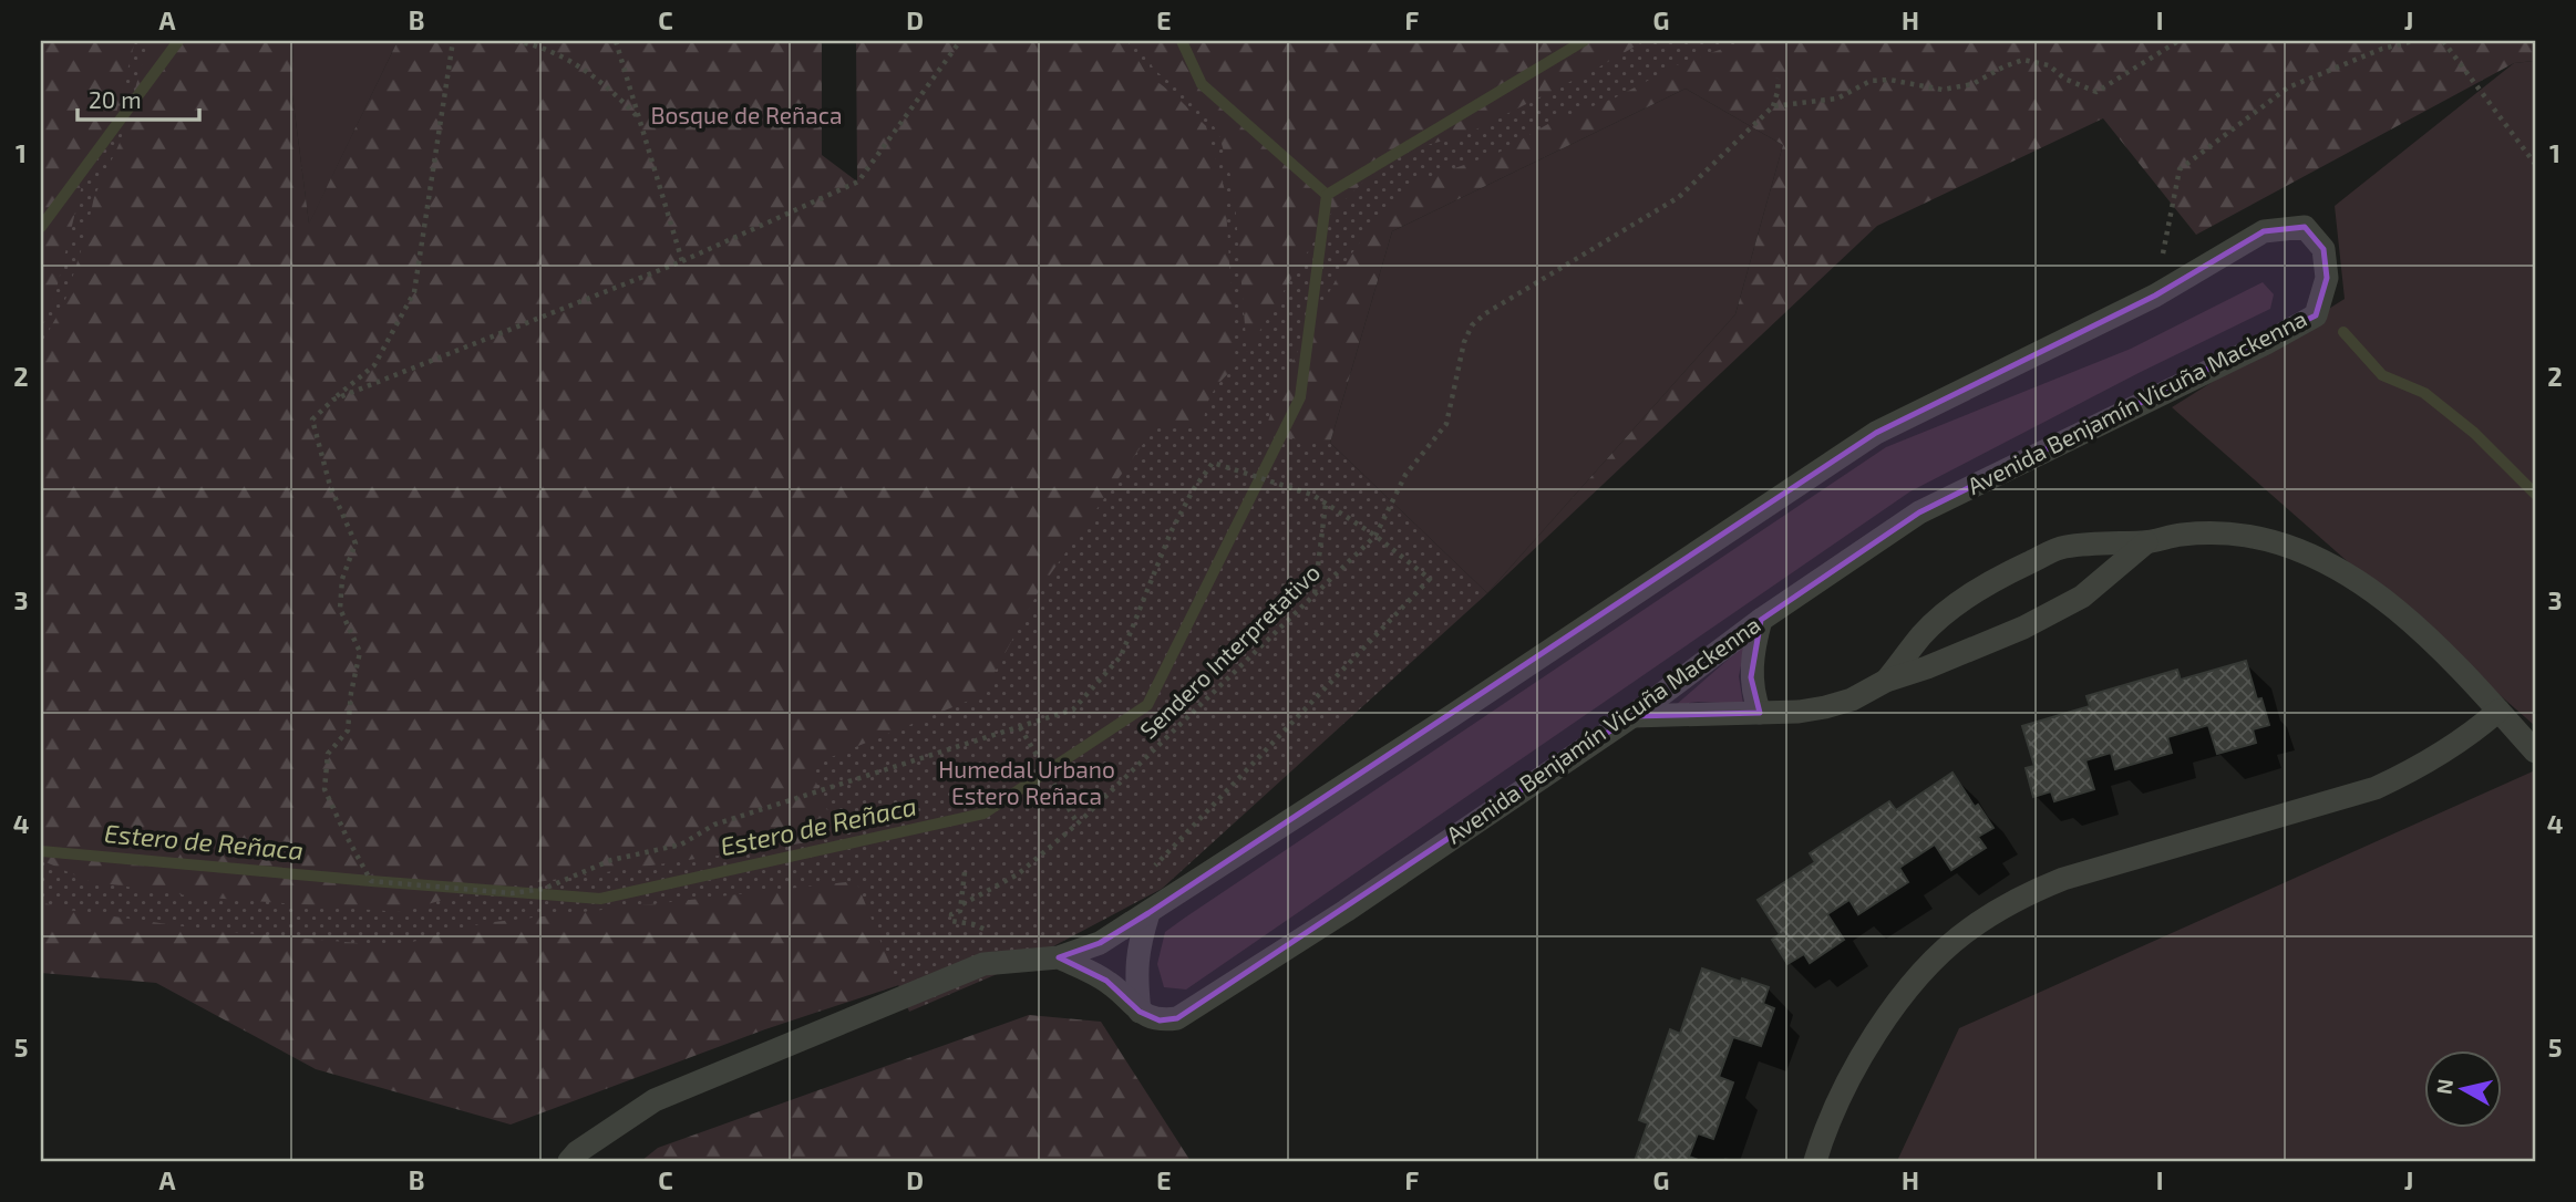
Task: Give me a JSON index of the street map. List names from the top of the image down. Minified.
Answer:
{"streets":{"street":["Avenida Benjamín Vicuña Mackenna"],"path":["Sendero Interpretativo"]},"water":["Estero de Reñaca"],"parks":["Bosque de Reñaca","Humedal Urbano Estero Reñaca"],"scale_bar":"20 m","north":"left","grid":{"columns":["A","B","C","D","E","F","G","H","I","J"],"rows":["1","2","3","4","5"]}}
